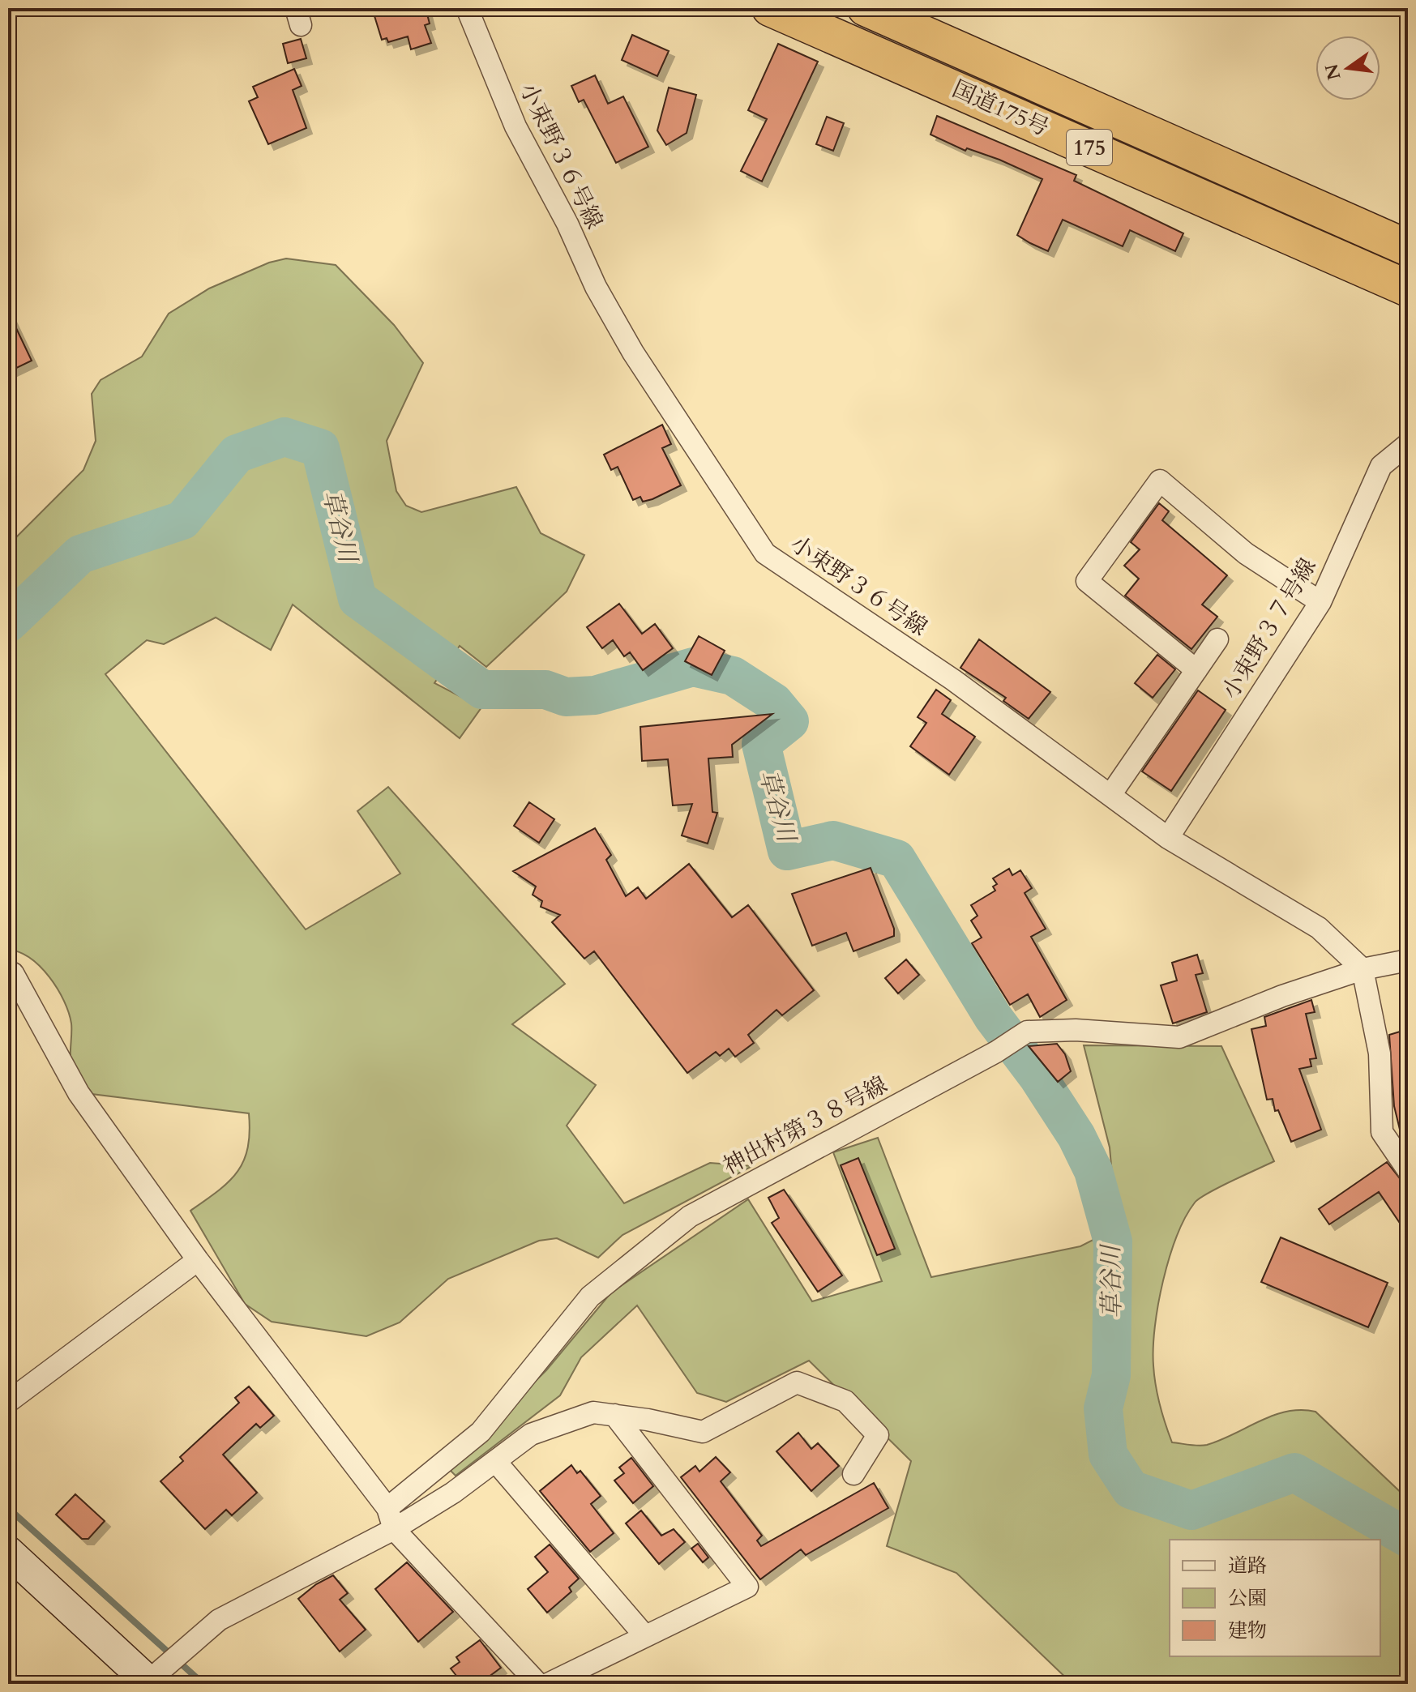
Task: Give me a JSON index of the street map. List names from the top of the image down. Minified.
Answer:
{"streets":{"highway":["国道175号","175"],"street":["小束野３６号線","小束野３７号線","神出村第３８号線"]},"crossings":[["小束野３６号線","小束野３７号線"],["小束野３６号線","神出村第３８号線"]],"water":["草谷川"],"legend":["道路","公園","建物"],"north":"left"}
